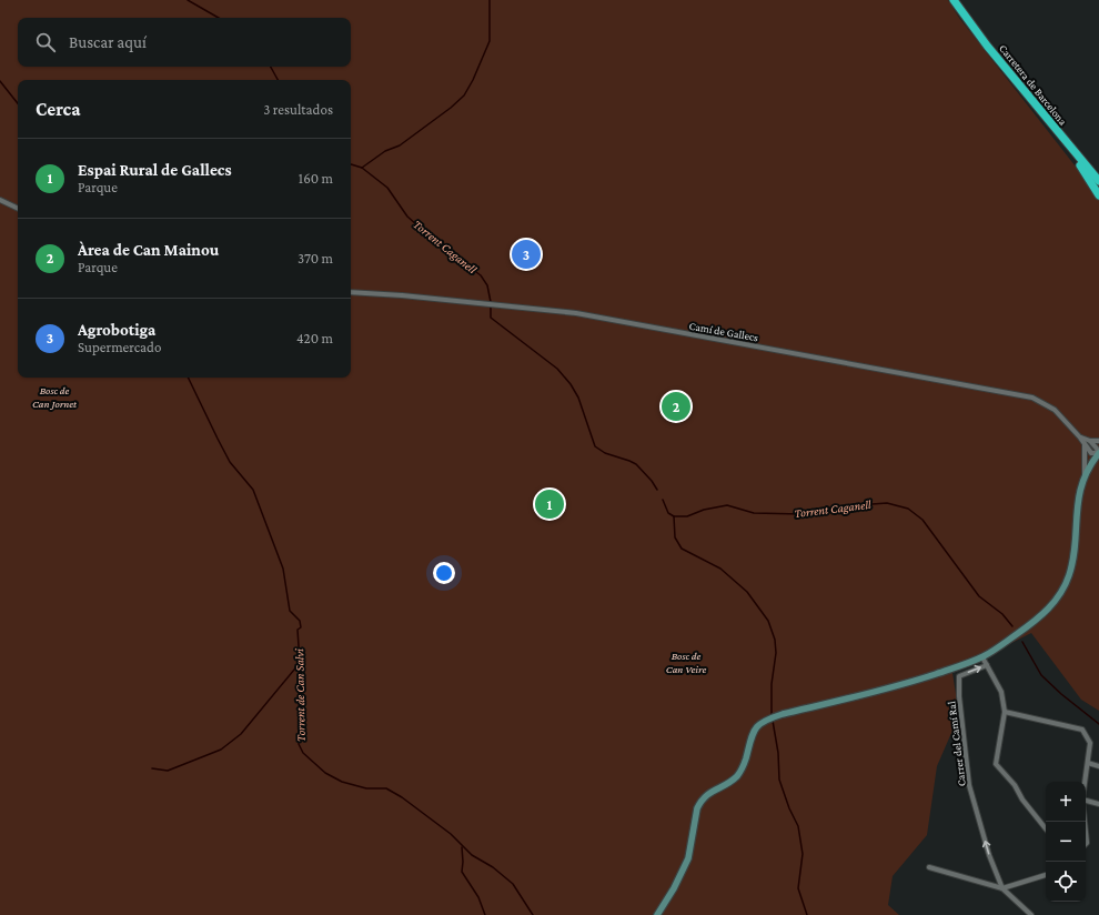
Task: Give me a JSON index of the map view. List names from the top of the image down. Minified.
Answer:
{"streets":{"highway":["Carretera de Barcelona"],"street":["Camí de Gallecs","Carrer del Camí Ral"]},"one_way":["Carrer del Camí Ral"],"water":["Torrent Caganell","Torrent de Can Salvi"],"parks":["Bosc de Can Jornet","Bosc de Can Veire"],"page":{"search":"Buscar aquí","heading":["Cerca","3 resultados"],"list":[{"mark":"1","name":"Espai Rural de Gallecs","note":"Parque","value":"160 m"},{"mark":"2","name":"Àrea de Can Mainou","note":"Parque","value":"370 m"},{"mark":"3","name":"Agrobotiga","note":"Supermercado","value":"420 m"}],"pins":["3","2","1"],"map_buttons":["+","−"]}}
